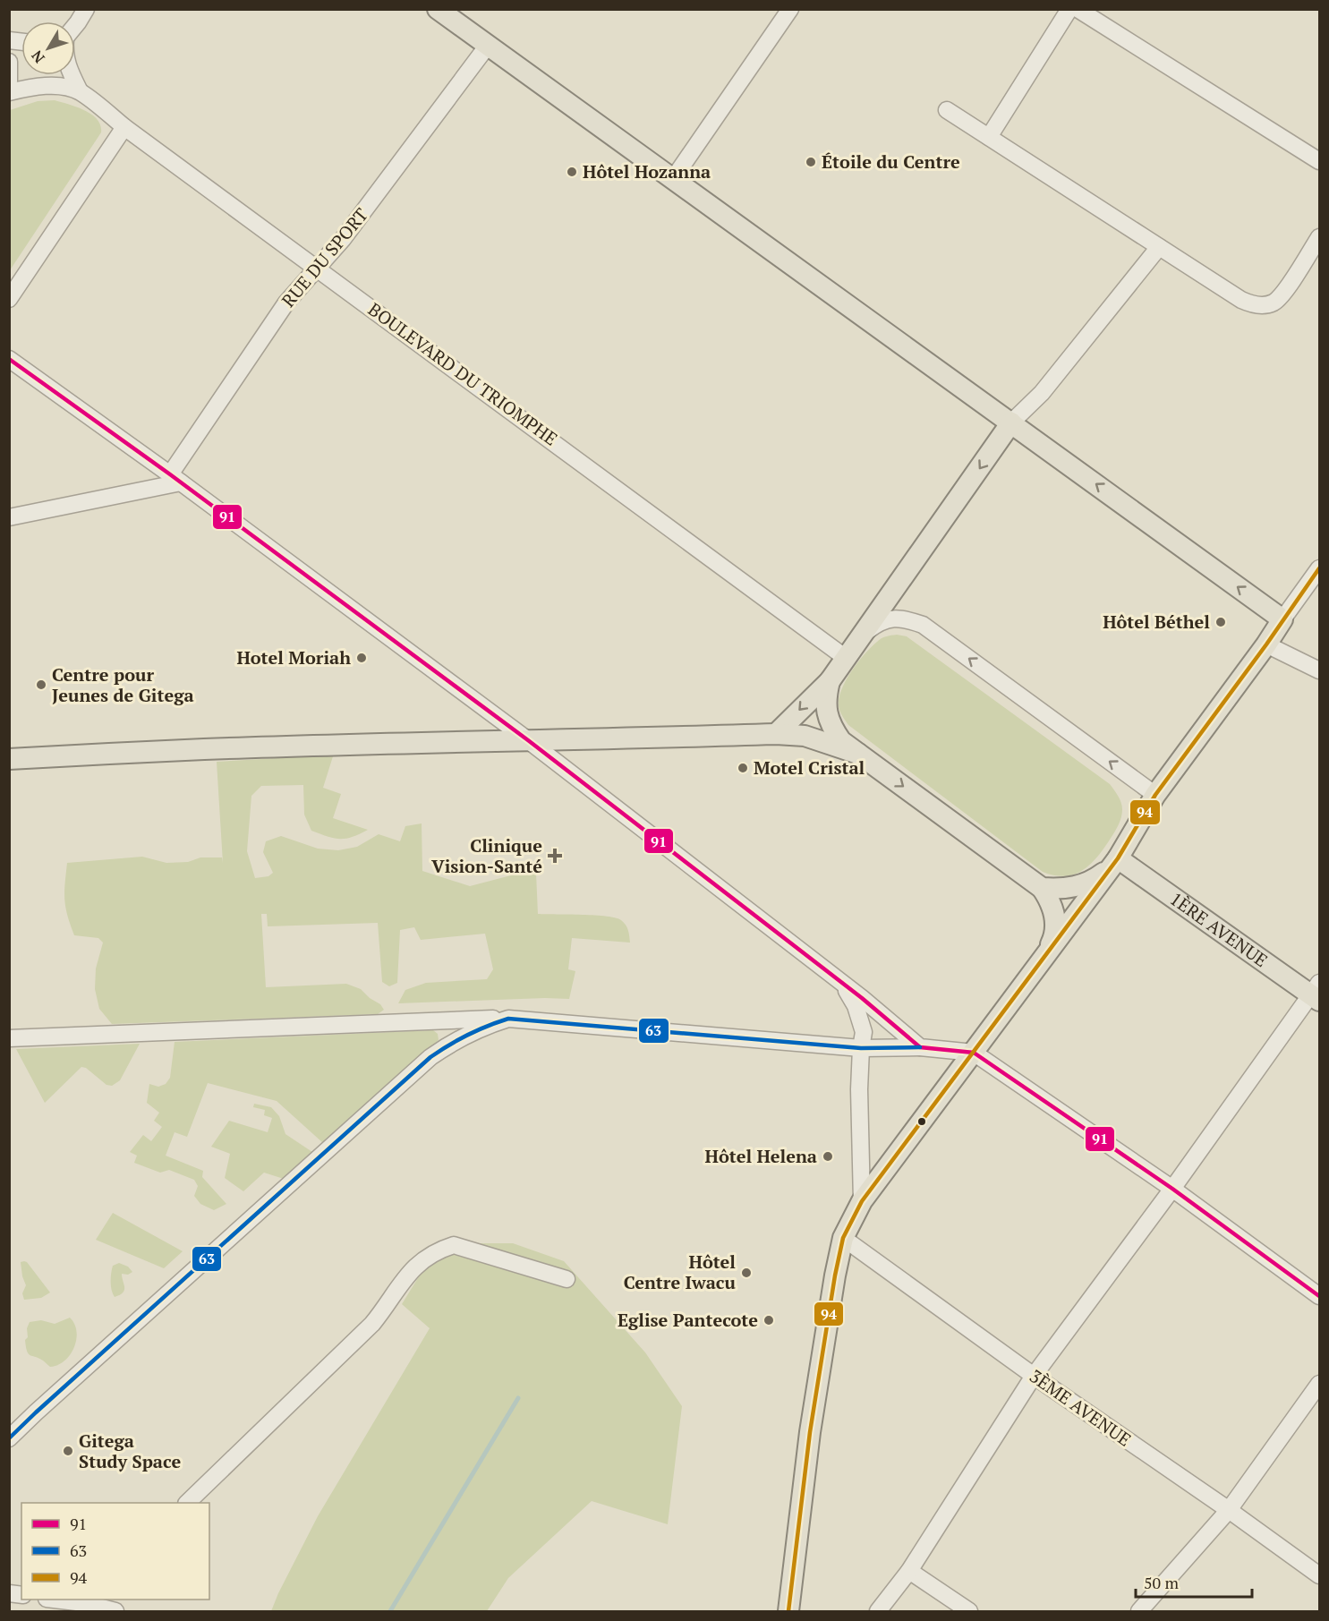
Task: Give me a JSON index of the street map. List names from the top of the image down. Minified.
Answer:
{"streets":{"main road":["1ÈRE AVENUE"],"street":["RUE DU SPORT","BOULEVARD DU TRIOMPHE","3ÈME AVENUE"]},"crossings":[["RUE DU SPORT","BOULEVARD DU TRIOMPHE"]],"places":{"other":["Étoile du Centre","Hôtel Hozanna","Hôtel Béthel","Hotel Moriah","Centre pour Jeunes de Gitega","Motel Cristal","Hôtel Helena","Hôtel Centre Iwacu","Eglise Pantecote","Gitega Study Space"],"health":["Clinique Vision-Santé"]},"lines":["transit line 91","transit line 94","transit line 63"],"legend":["91","63","94"],"scale_bar":"50 m","north":"bottom left"}
